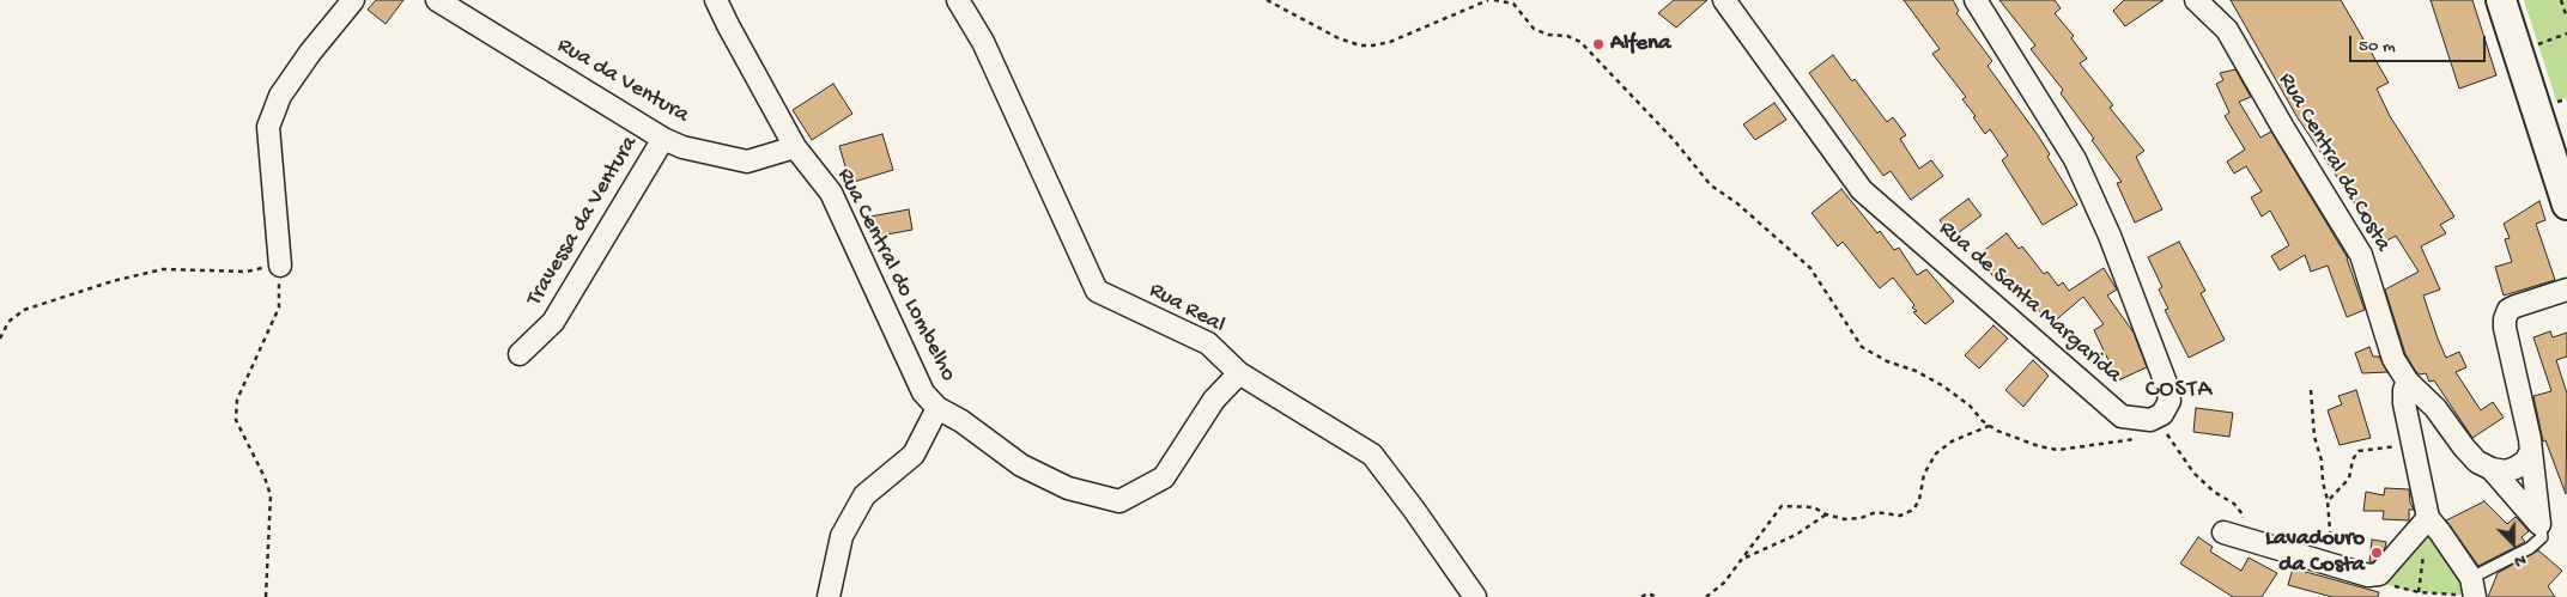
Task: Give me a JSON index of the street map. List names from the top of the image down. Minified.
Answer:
{"streets":{"street":["Rua da Ventura","Rua Central da Costa","Travessa da Ventura","Rua Central do Lombelho","Rua de Santa Margarida","Rua Real"]},"crossings":[["Rua da Ventura","Travessa da Ventura"],["Rua da Ventura","Rua Central do Lombelho"]],"districts":["COSTA"],"places":["Alfena","Lavadouro da Costa"],"scale_bar":"50 m","north":"bottom"}
